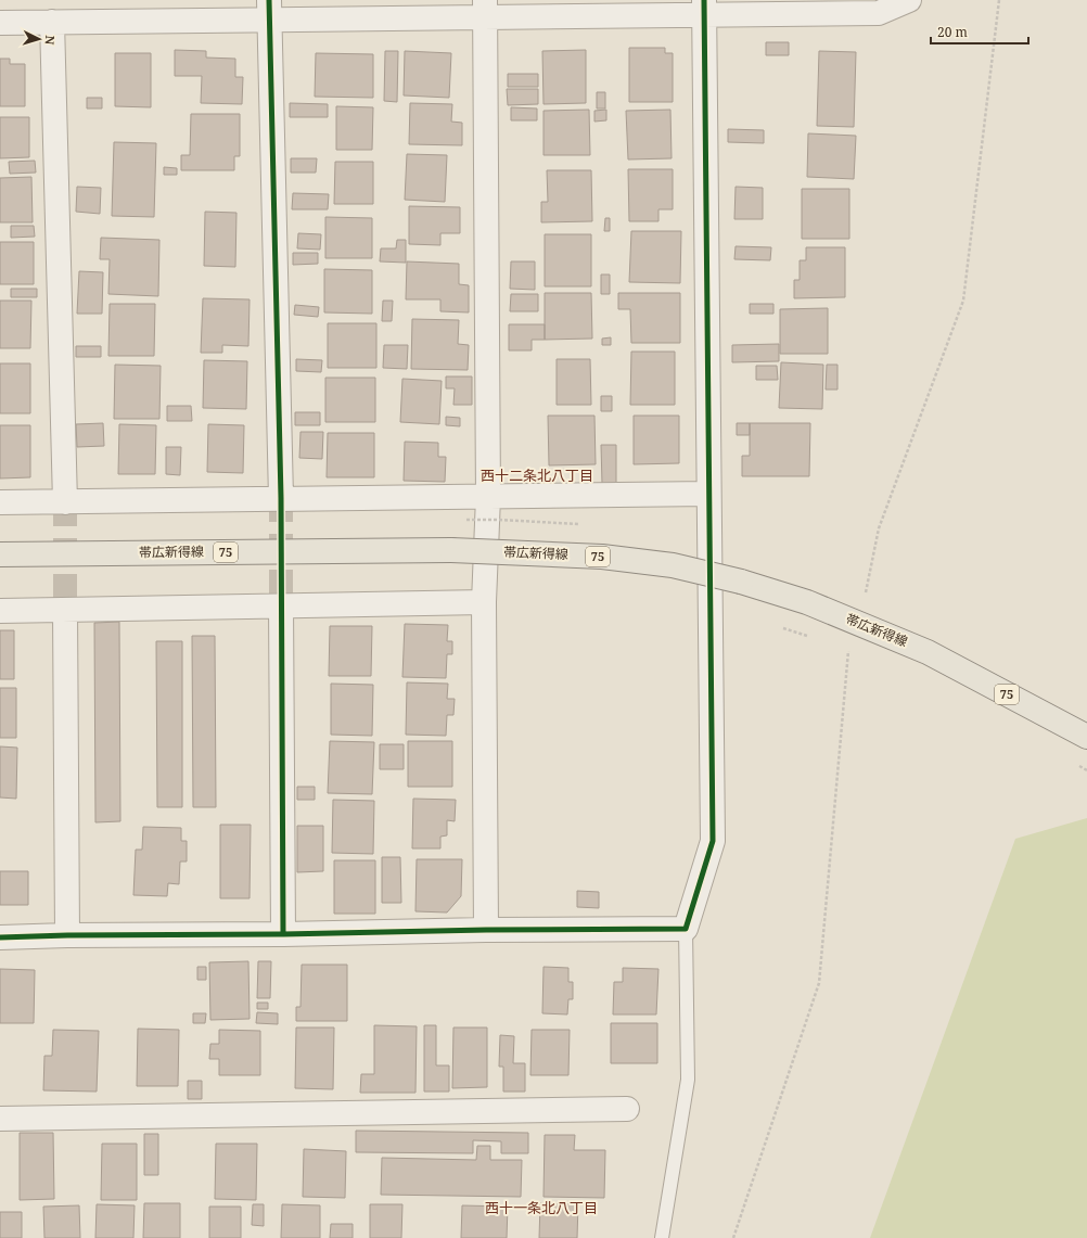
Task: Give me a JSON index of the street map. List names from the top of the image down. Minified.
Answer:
{"streets":{"main road":["帯広新得線","75"]},"districts":["西十二条北八丁目","西十一条北八丁目"],"scale_bar":"20 m","north":"right"}
